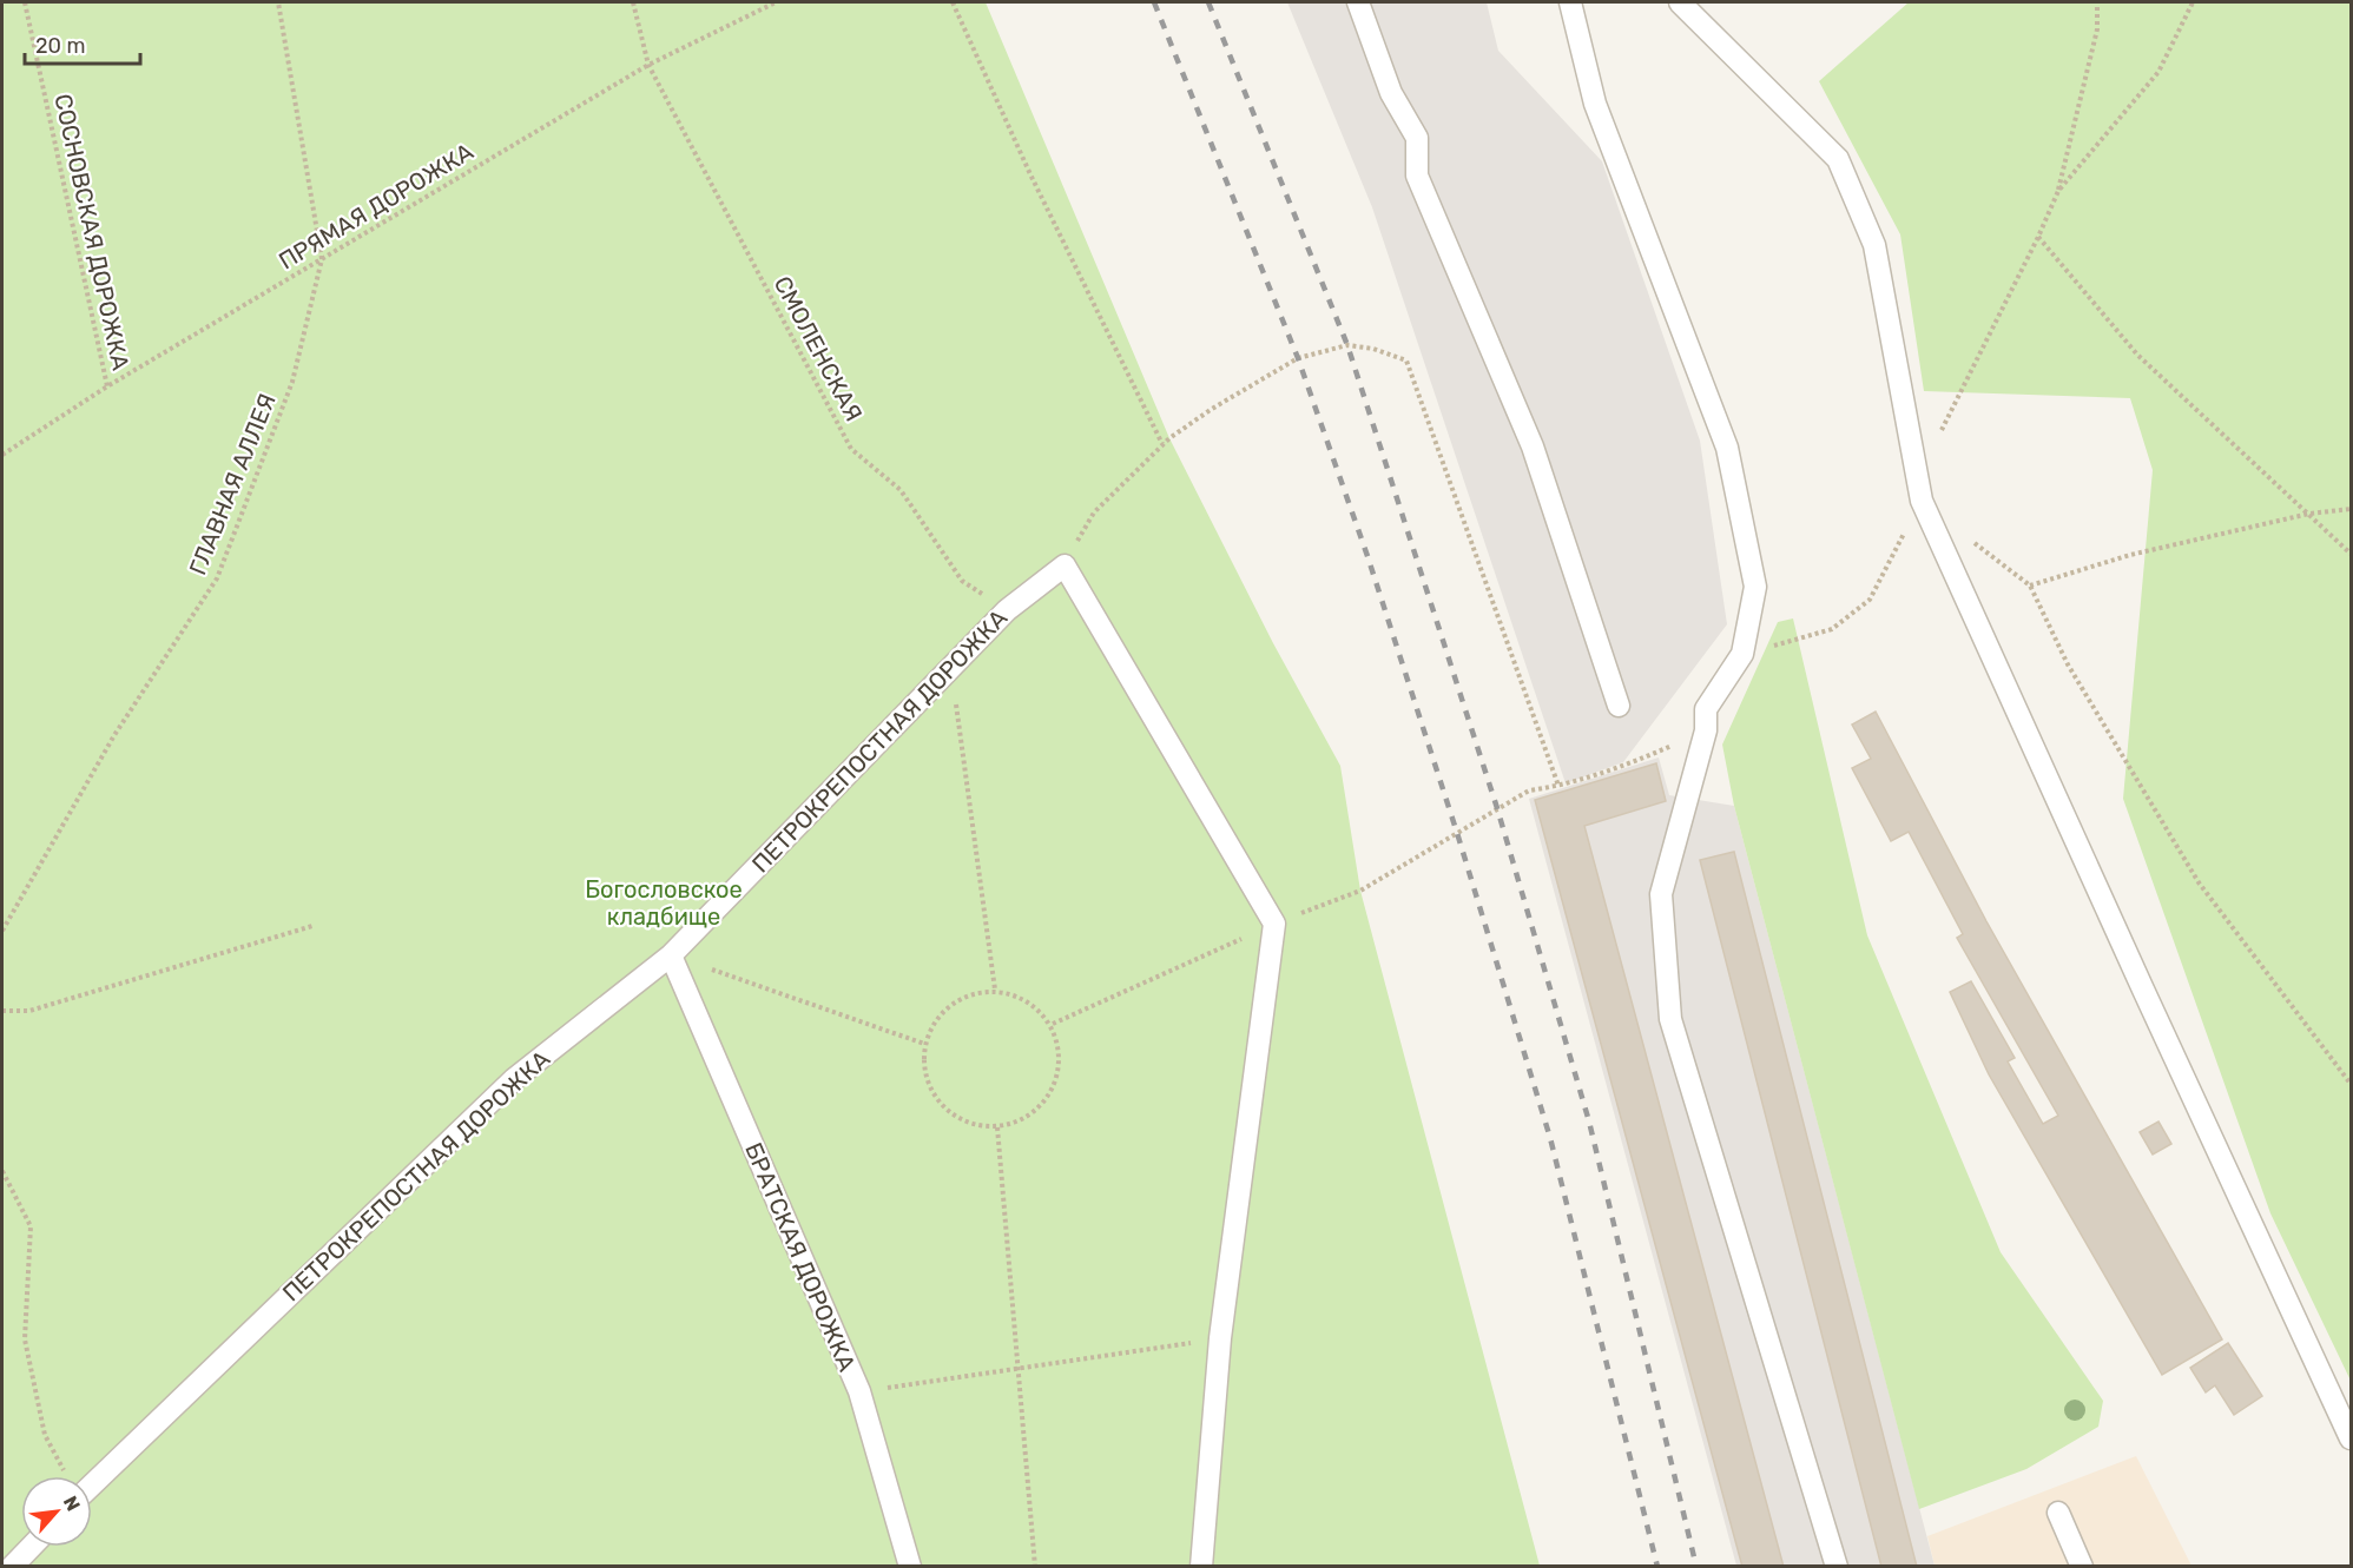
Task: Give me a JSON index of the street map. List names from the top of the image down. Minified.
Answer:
{"streets":{"lane":["ПЕТРОКРЕПОСТНАЯ ДОРОЖКА","БРАТСКАЯ ДОРОЖКА"],"path":["ПРЯМАЯ ДОРОЖКА","СОСНОВСКАЯ ДОРОЖКА","СМОЛЕНСКАЯ","ГЛАВНАЯ АЛЛЕЯ"]},"crossings":[["ПРЯМАЯ ДОРОЖКА","СОСНОВСКАЯ ДОРОЖКА"],["ПРЯМАЯ ДОРОЖКА","СМОЛЕНСКАЯ"],["ПРЯМАЯ ДОРОЖКА","ГЛАВНАЯ АЛЛЕЯ"],["СМОЛЕНСКАЯ","ПЕТРОКРЕПОСТНАЯ ДОРОЖКА"],["ПЕТРОКРЕПОСТНАЯ ДОРОЖКА","БРАТСКАЯ ДОРОЖКА"]],"parks":["Богословское кладбище"],"scale_bar":"20 m","north":"top right"}
